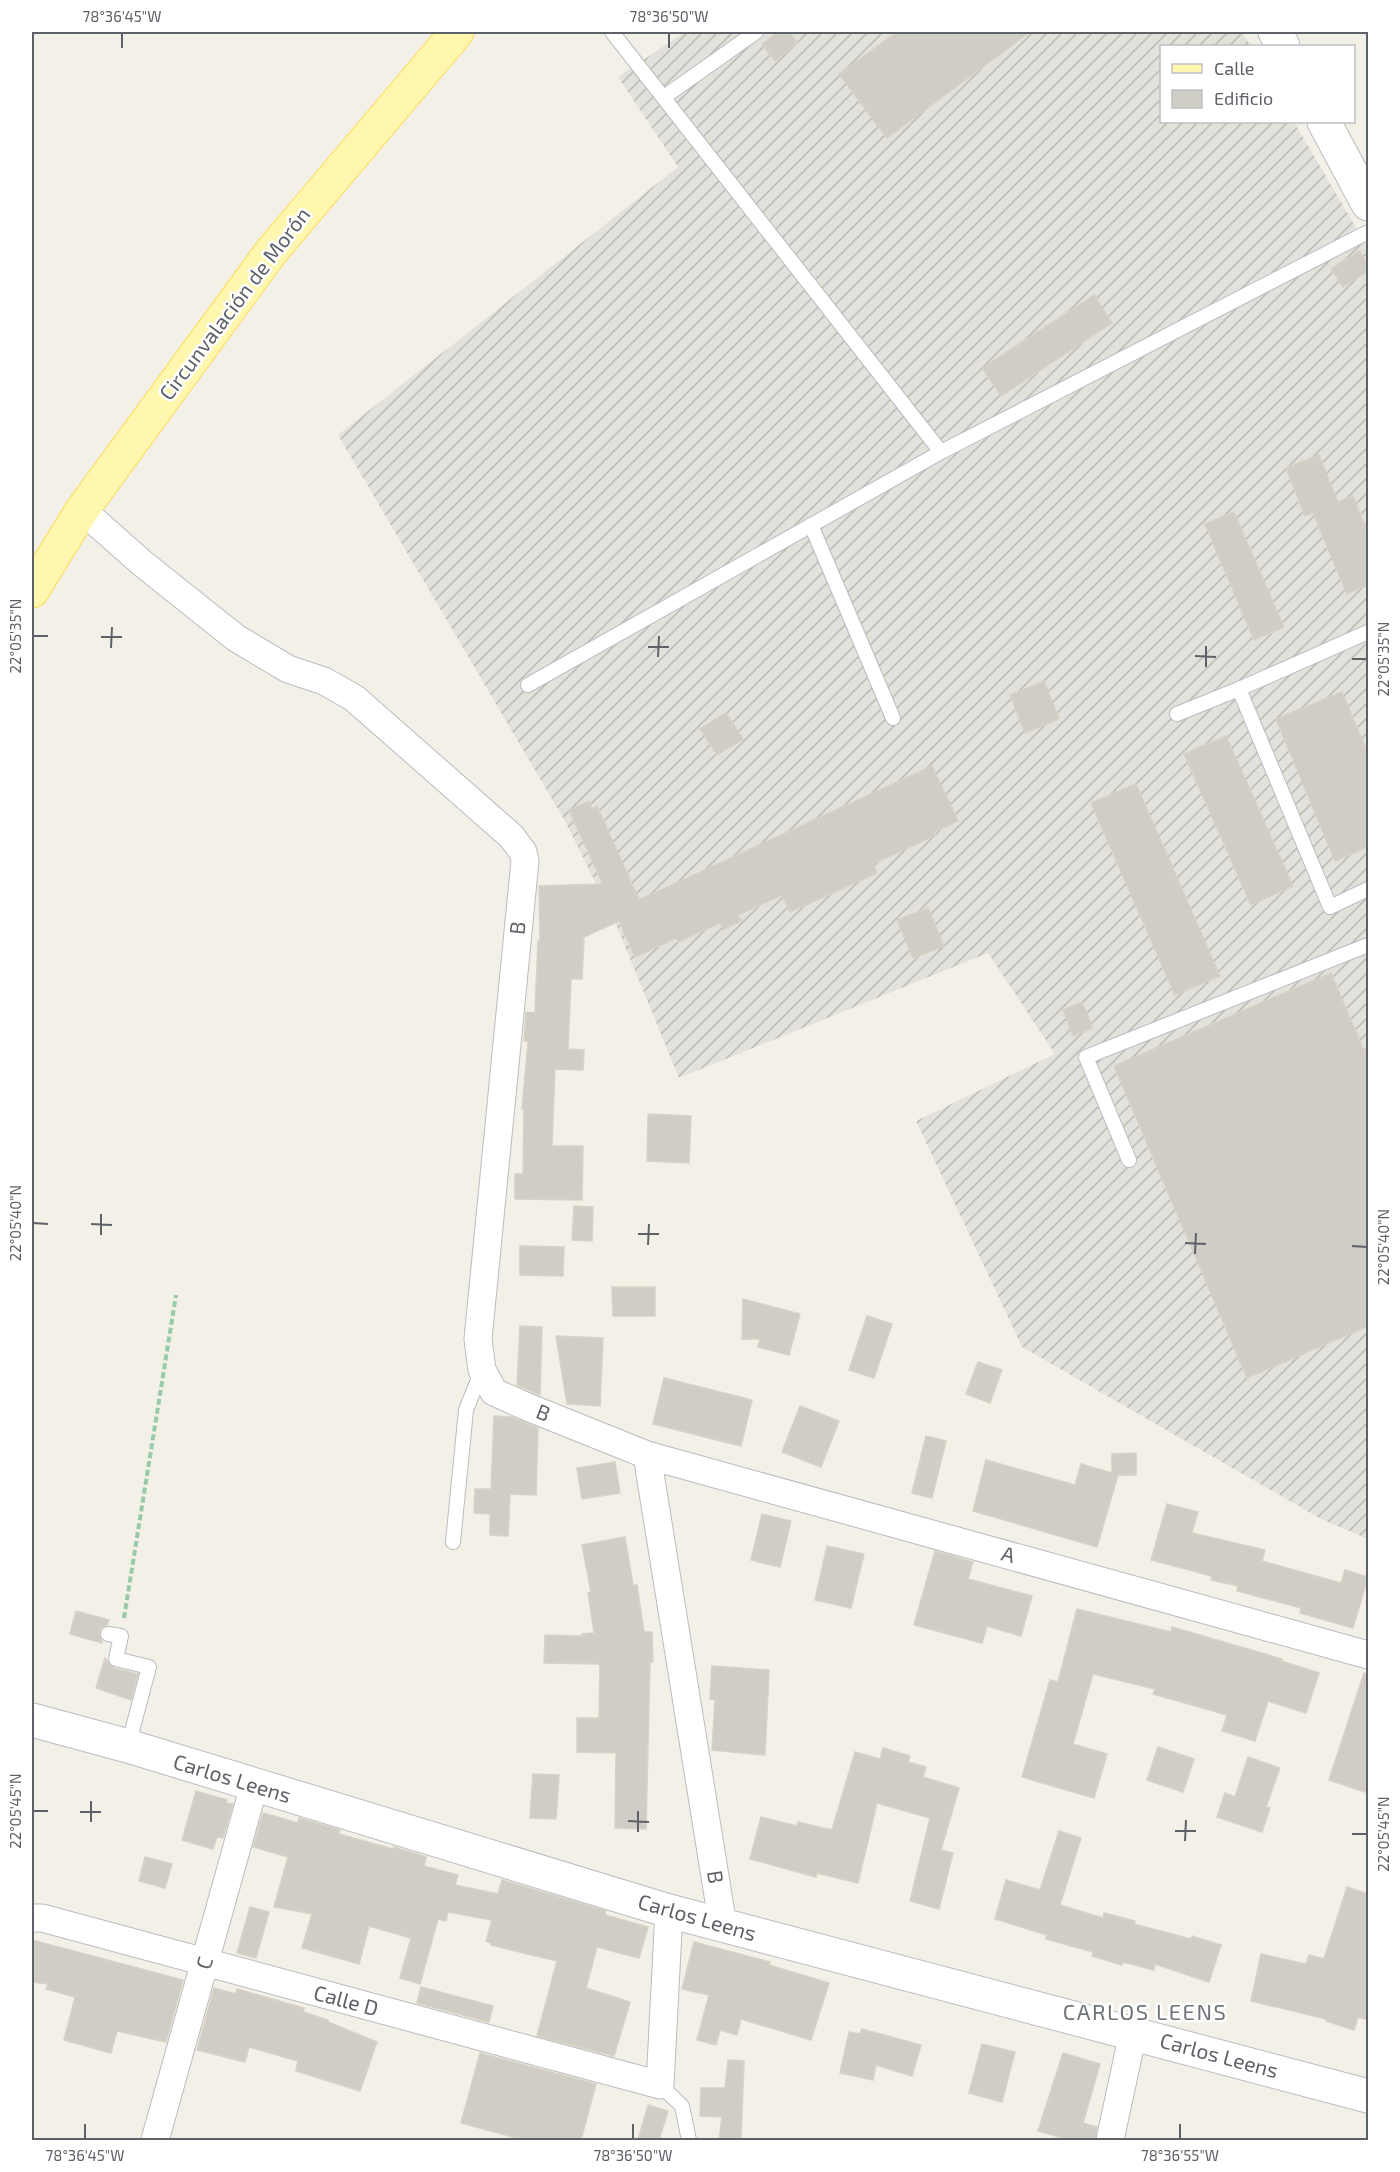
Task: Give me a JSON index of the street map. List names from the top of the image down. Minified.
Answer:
{"streets":{"main road":["Circunvalación de Morón"],"street":["B","A","Carlos Leens","C","Calle D"]},"crossings":[["Circunvalación de Morón","B"],["B","A"],["B","Carlos Leens"],["Carlos Leens","C"],["C","Calle D"]],"districts":["CARLOS LEENS"],"legend":["Calle","Edificio"],"coordinates":["78°36'45\"W","78°36'50\"W","22°05'35\"N","22°05'40\"N","22°05'45\"N","78°36'55\"W"]}
